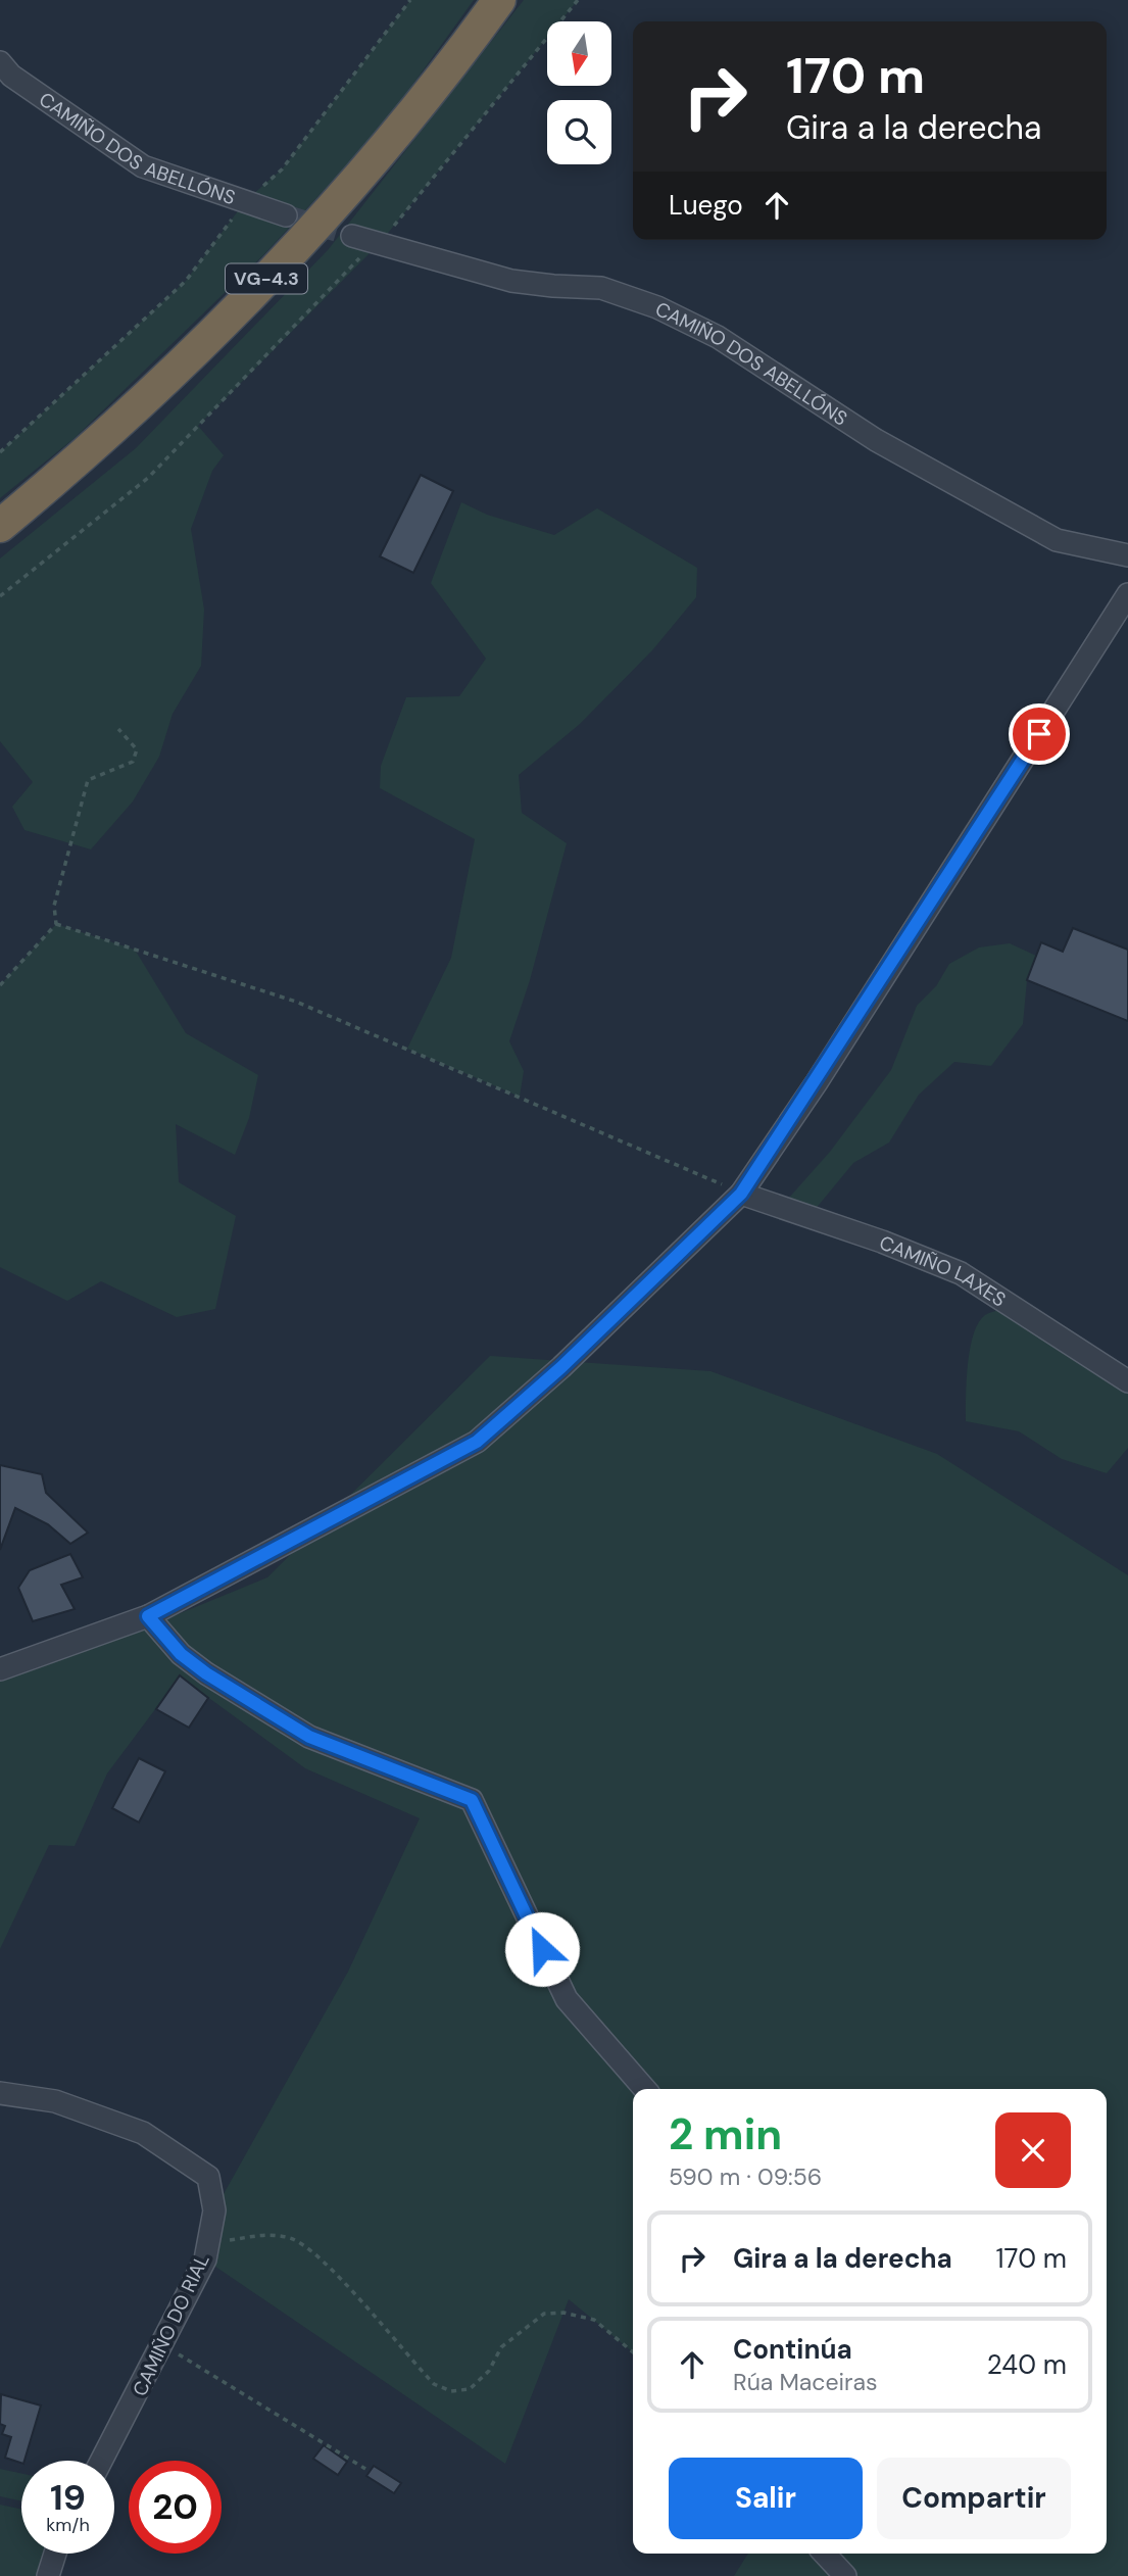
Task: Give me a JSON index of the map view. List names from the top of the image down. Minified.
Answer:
{"streets":{"highway":["VG-4.3"],"street":["CAMIÑO DOS ABELLÓNS","CAMIÑO LAXES","CAMIÑO DO RIAL"]},"north":"bottom","page":{"turn":["170 m","Gira a la derecha"],"then":"Luego","heading":["2 min","590 m · 09:56"],"list":[{"name":"Gira a la derecha","value":"170 m"},{"name":"Continúa","note":"Rúa Maceiras","value":"240 m"}],"buttons":["Salir","Compartir"],"speed":"19 km/h","limit":"20"}}
